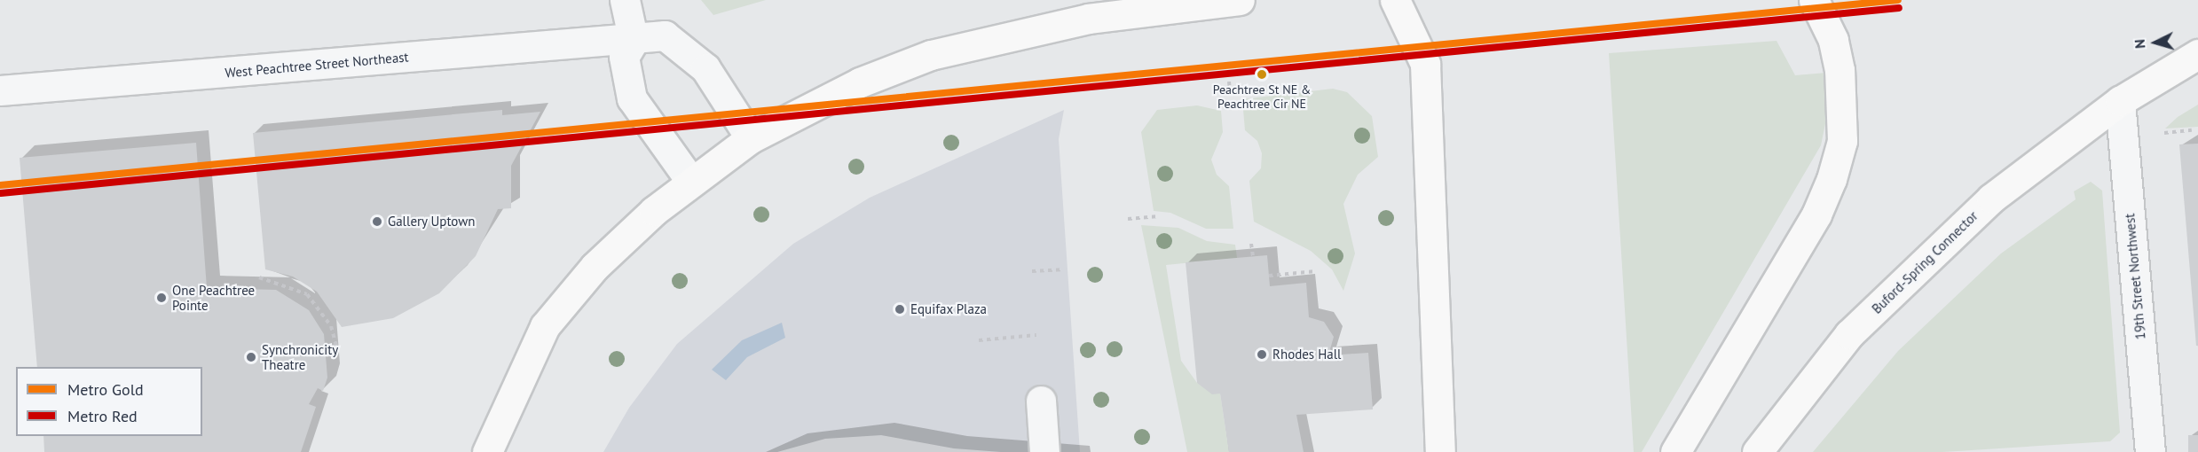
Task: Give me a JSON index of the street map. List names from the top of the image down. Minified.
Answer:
{"streets":{"main road":["Buford-Spring Connector"],"street":["West Peachtree Street Northeast","19th Street Northwest"]},"crossings":[["Buford-Spring Connector","19th Street Northwest"]],"places":["Peachtree St NE & Peachtree Cir NE","Gallery Uptown","One Peachtree Pointe","Equifax Plaza","Rhodes Hall","Synchronicity Theatre"],"lines":["metro line Gold","metro line Red"],"legend":["Metro Gold","Metro Red"],"north":"left"}
